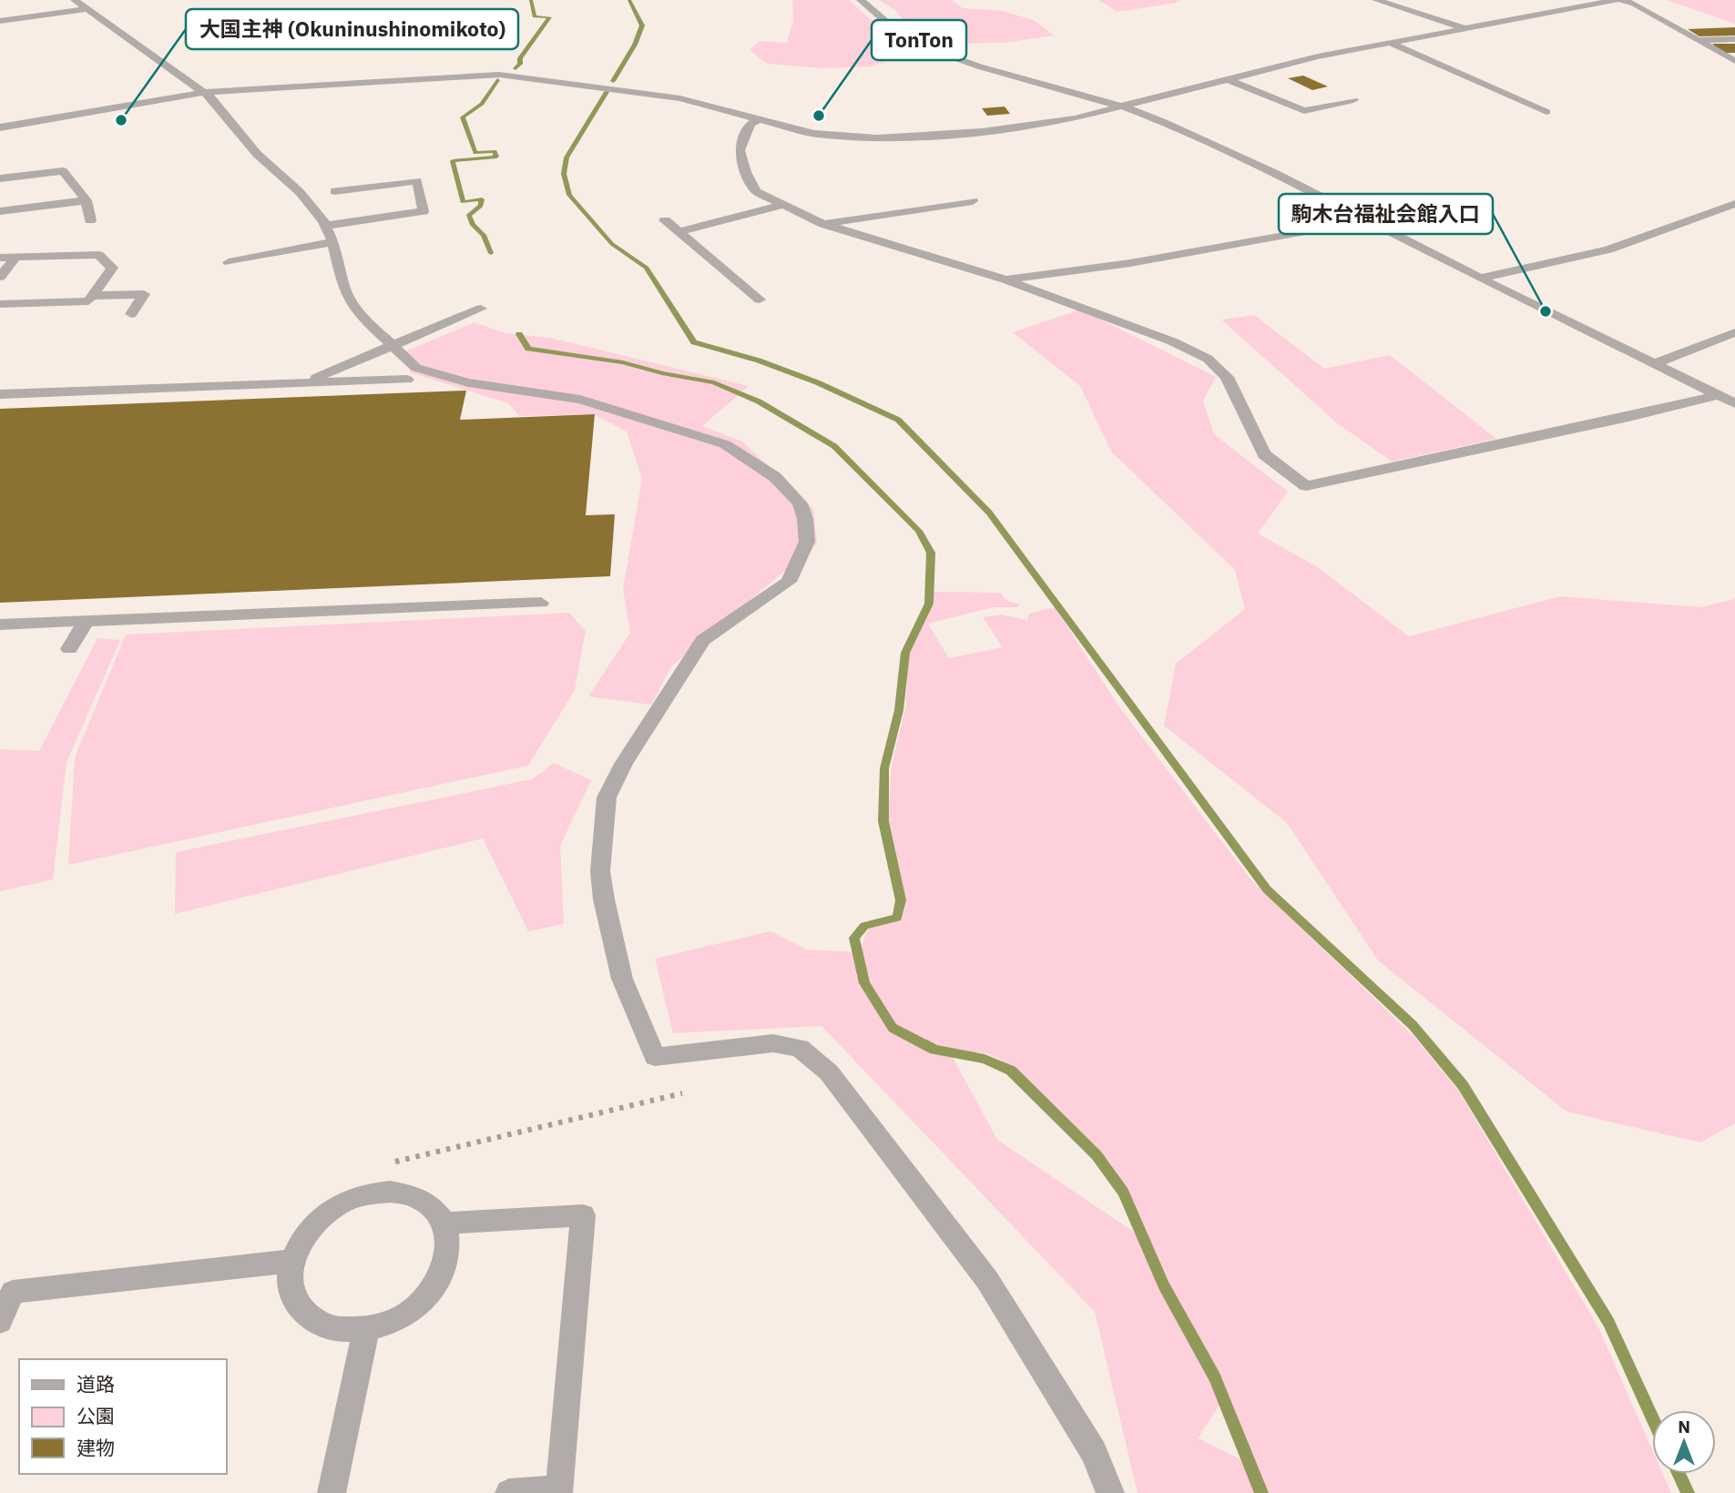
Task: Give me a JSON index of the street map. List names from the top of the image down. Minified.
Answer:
{"places":["TonTon","大国主神 (Okuninushinomikoto)","駒木台福祉会館入口"],"legend":["道路","公園","建物"],"north":"top"}
